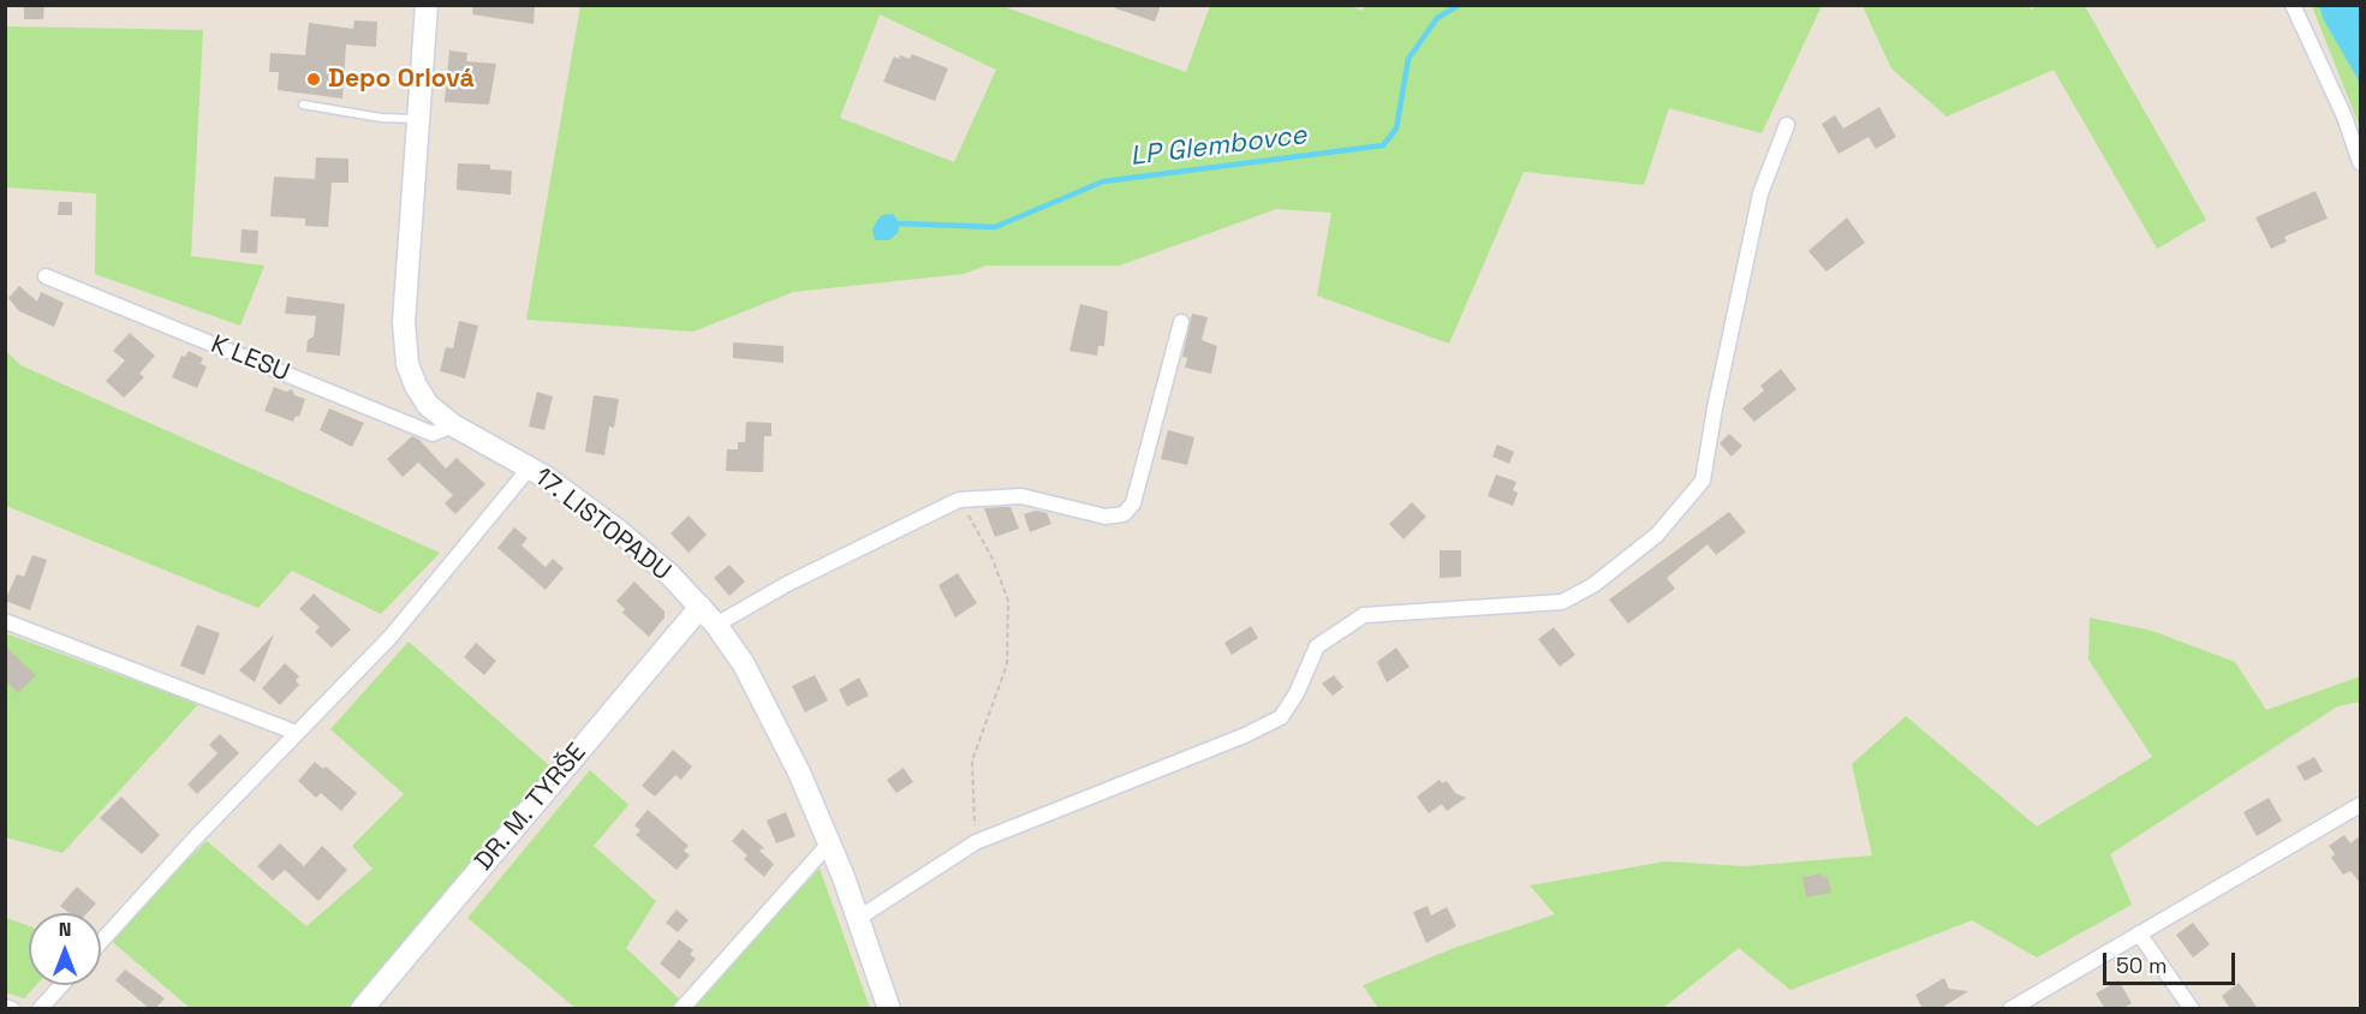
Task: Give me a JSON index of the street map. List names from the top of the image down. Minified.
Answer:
{"streets":{"main road":["17. LISTOPADU","DR. M. TYRŠE"],"street":["K LESU"]},"crossings":[["K LESU","17. LISTOPADU"],["17. LISTOPADU","DR. M. TYRŠE"]],"water":["LP Glembovce"],"places":["Depo Orlová"],"scale_bar":"50 m","north":"top"}
